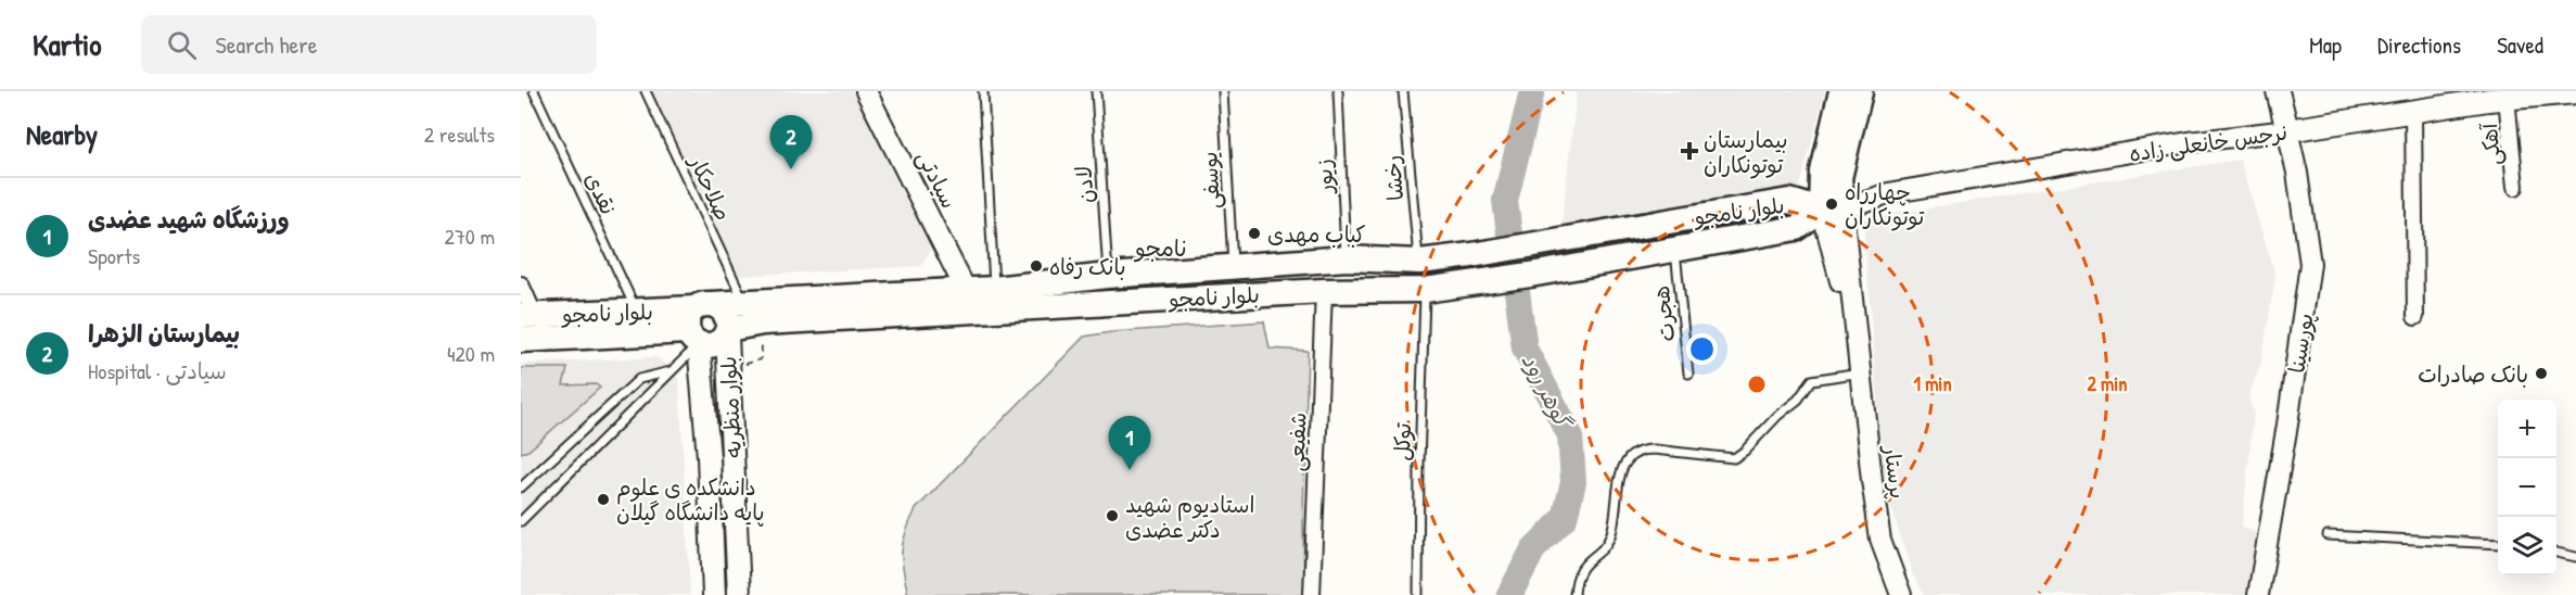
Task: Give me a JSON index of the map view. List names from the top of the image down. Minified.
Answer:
{"streets":{"main road":["نرجس خانعلی زاده","بلوار نامجو","پورسینا","بلوار منظریه"],"street":["آهکی","سیادتی","شفیعی","پرستار"],"lane":["زیور","رخشا","یوسفی","لادن","صلاحکار","نقدی","هجرت","توکل"]},"crossings":[["نرجس خانعلی زاده","آهکی"],["نرجس خانعلی زاده","بلوار نامجو"],["نرجس خانعلی زاده","پورسینا"],["نرجس خانعلی زاده","پرستار"],["زیور","بلوار نامجو"],["رخشا","بلوار نامجو"],["سیادتی","بلوار نامجو"],["یوسفی","بلوار نامجو"],["لادن","بلوار نامجو"],["صلاحکار","بلوار نامجو"],["نقدی","بلوار نامجو"],["بلوار نامجو","هجرت"],["بلوار نامجو","بلوار منظریه"],["بلوار نامجو","شفیعی"],["بلوار نامجو","توکل"],["بلوار نامجو","پرستار"]],"districts":["نامجو"],"water":["گوهر رود"],"places":{"health":["بیمارستان توتونکاران"],"other":["چهارراه توتونکاران","کباب مهدی","بانک رفاه","بانک صادرات","دانشکده ی علوم پایه دانشگاه گیلان","استادیوم شهید دکتر عضدی"]},"page":{"header":"Kartio","search":"Search here","nav":["Map","Directions","Saved"],"heading":["Nearby","2 results"],"pins":["2","1"],"list":[{"mark":"1","name":"ورزشگاه شهید عضدی","note":"Sports","value":"270 m"},{"mark":"2","name":"بیمارستان الزهرا","note":"Hospital · سیادتی","value":"420 m"}],"map_buttons":["+","−"]},"rings":["1 min","2 min"]}
